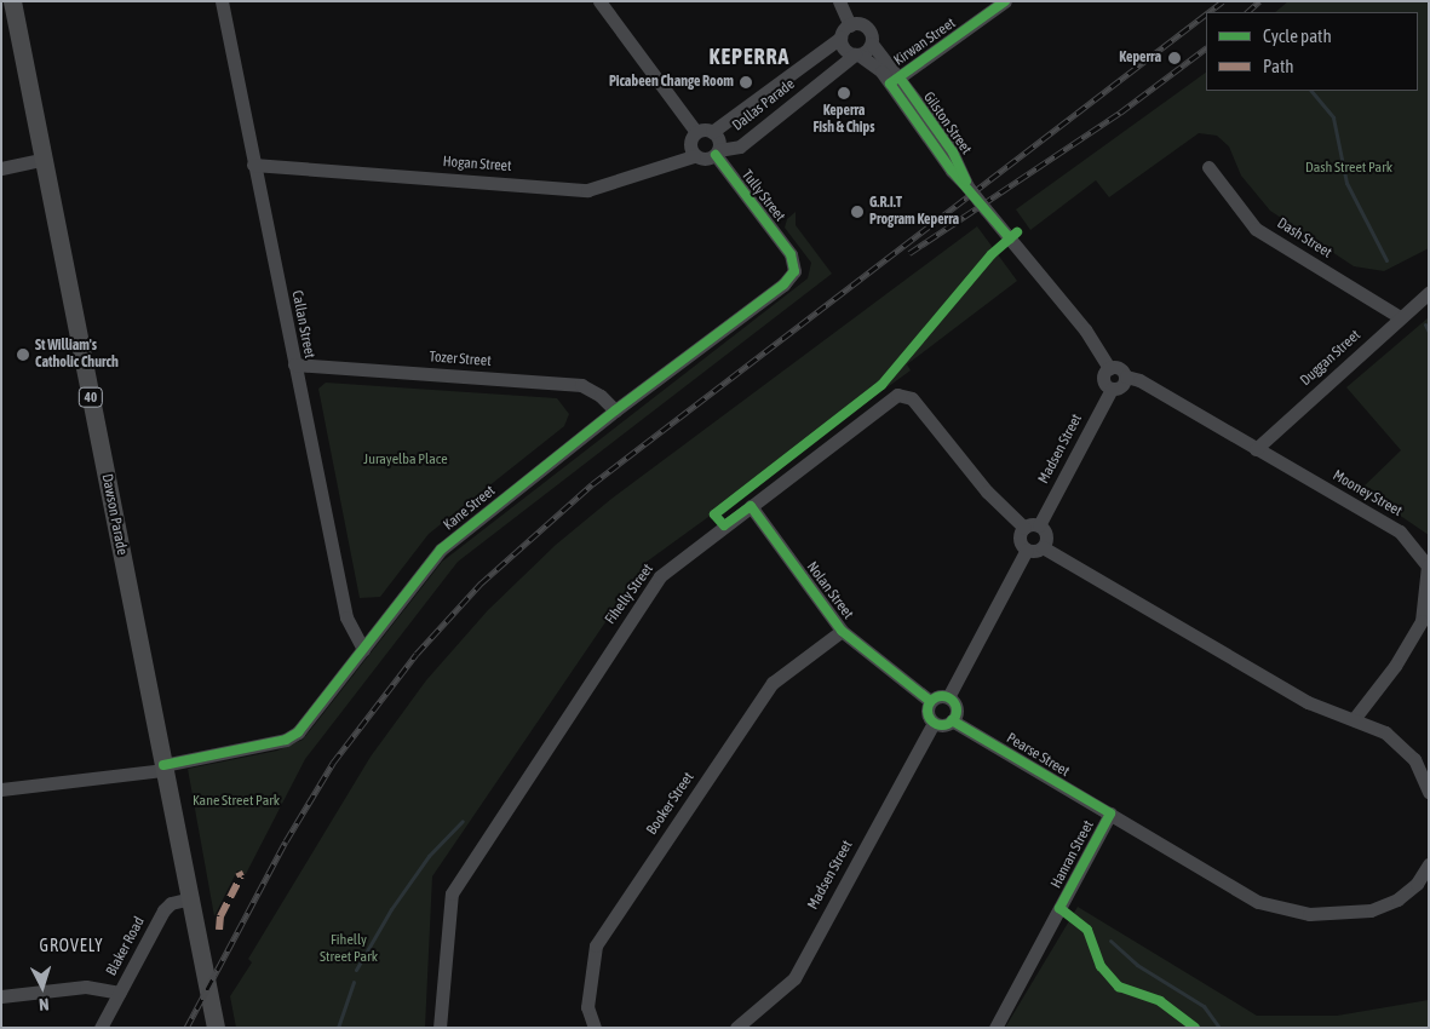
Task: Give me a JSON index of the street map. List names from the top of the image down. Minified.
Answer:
{"streets":{"main road":["40","Dawson Parade"],"street":["Kirwan Street","Dallas Parade","Gilston Street","Hogan Street","Tully Street","Dash Street","Callan Street","Duggan Street","Tozer Street","Madsen Street","Mooney Street","Kane Street","Nolan Street","Fihelly Street","Pearse Street","Booker Street","Hanran Street","Blaker Road"]},"crossings":[["Kirwan Street","Gilston Street"],["Dallas Parade","Gilston Street"],["Dallas Parade","Hogan Street"],["Dallas Parade","Tully Street"],["Gilston Street","Madsen Street"],["Gilston Street","Mooney Street"],["Hogan Street","Tully Street"],["Hogan Street","Callan Street"],["Tully Street","Kane Street"],["Dash Street","Duggan Street"],["Callan Street","Tozer Street"],["Callan Street","Kane Street"],["Duggan Street","Mooney Street"],["Tozer Street","Kane Street"],["Madsen Street","Mooney Street"],["Madsen Street","Nolan Street"],["Madsen Street","Fihelly Street"],["Madsen Street","Pearse Street"],["Kane Street","Dawson Parade"],["Dawson Parade","Blaker Road"],["Nolan Street","Fihelly Street"],["Nolan Street","Pearse Street"],["Nolan Street","Booker Street"],["Pearse Street","Hanran Street"]],"districts":["KEPERRA","GROVELY"],"parks":["Dash Street Park","Jurayelba Place","Kane Street Park","Fihelly Street Park"],"places":["Keperra","Picabeen Change Room","Keperra Fish & Chips","G.R.I.T Program Keperra","St William's Catholic Church"],"legend":["Cycle path","Path"],"north":"bottom"}
